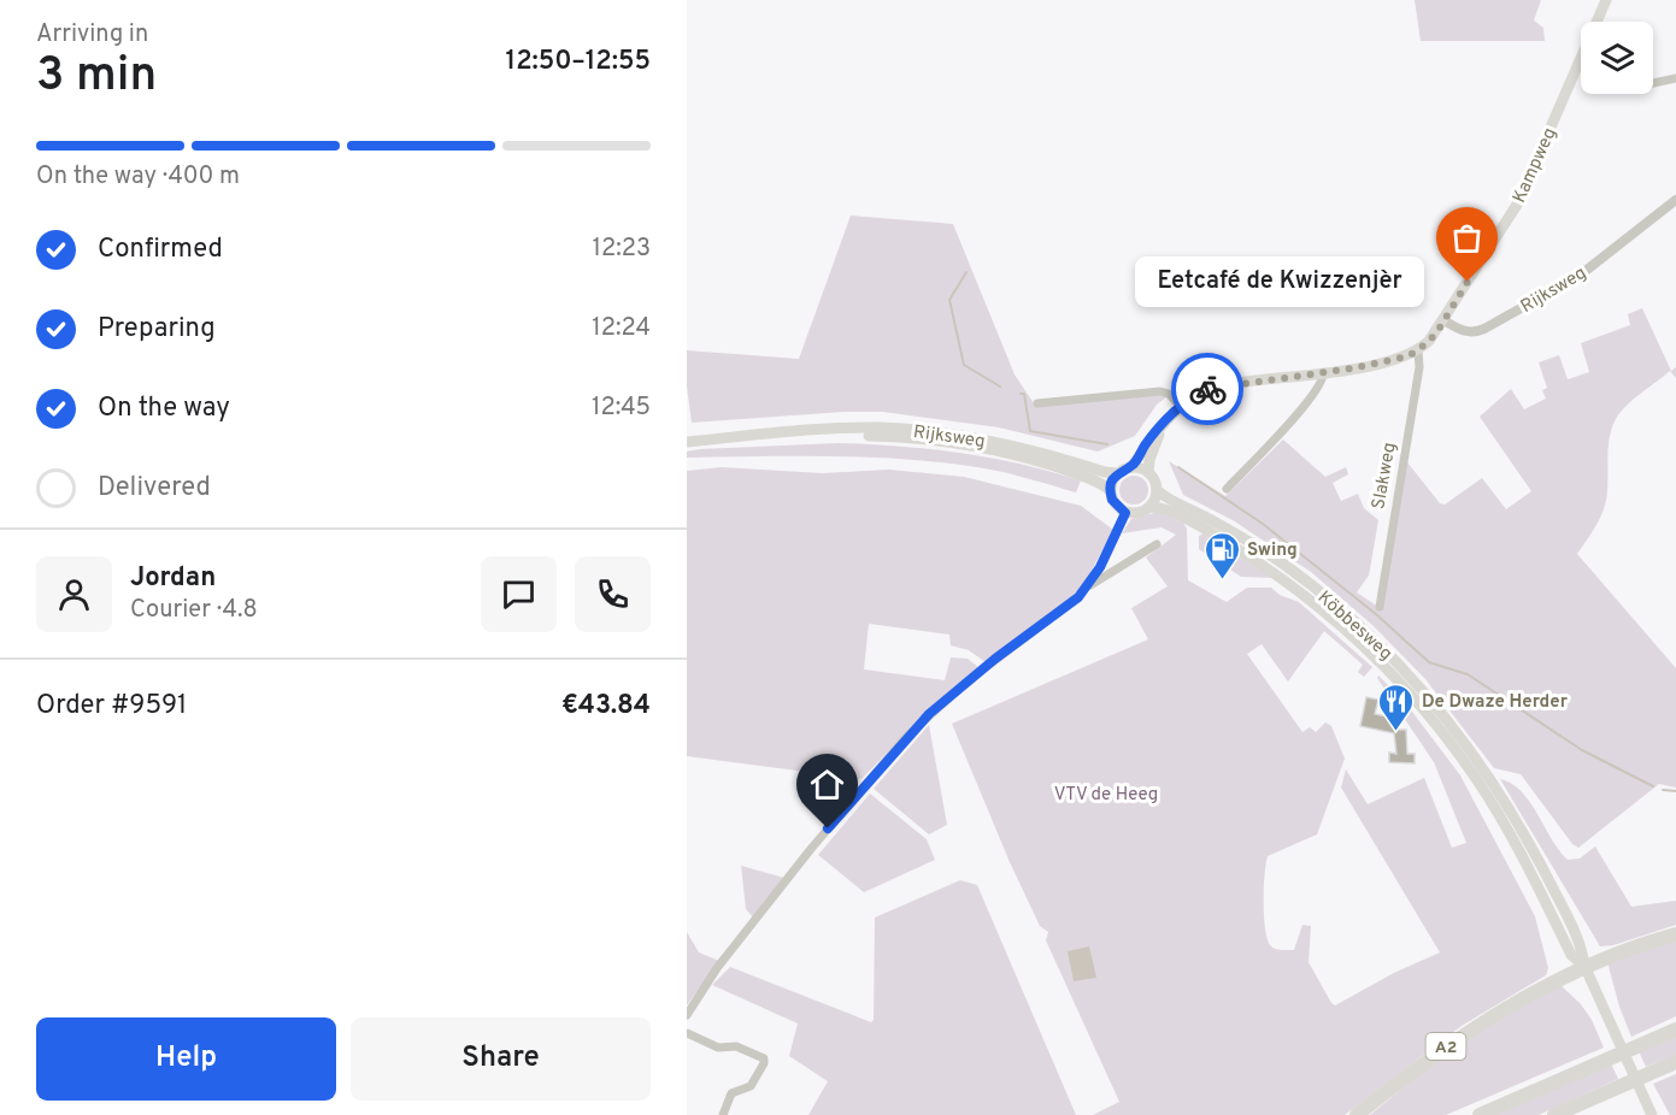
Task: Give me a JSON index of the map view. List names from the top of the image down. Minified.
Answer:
{"streets":{"highway":["A2"],"main road":["Kampweg","Rijksweg","Köbbesweg"],"street":["Slakweg"]},"crossings":[["Kampweg","Rijksweg"],["Rijksweg","Köbbesweg"],["Köbbesweg","A2"]],"parks":["VTV de Heeg"],"places":{"other":["Eetcafé de Kwizzenjèr"],"fuel station":["Swing"],"restaurant":["De Dwaze Herder"]},"page":{"heading":["3 min","Arriving in","12:50–12:55"],"panel":["Jordan","Courier · 4.8","Order #9591","€43.84"],"bar":"On the way · 400 m","list":[["Confirmed","12:23"],["Preparing","12:24"],["On the way","12:45"],"Delivered"],"bubble":"Eetcafé de Kwizzenjèr","buttons":["Help","Share"]}}
